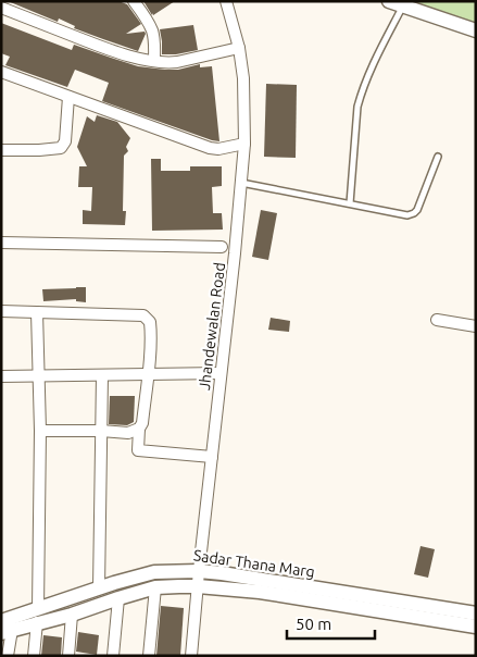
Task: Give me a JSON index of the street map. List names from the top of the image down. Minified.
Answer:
{"streets":{"street":["Jhandewalan Road","Sadar Thana Marg"]},"crossings":[["Jhandewalan Road","Sadar Thana Marg"]],"scale_bar":"50 m"}
